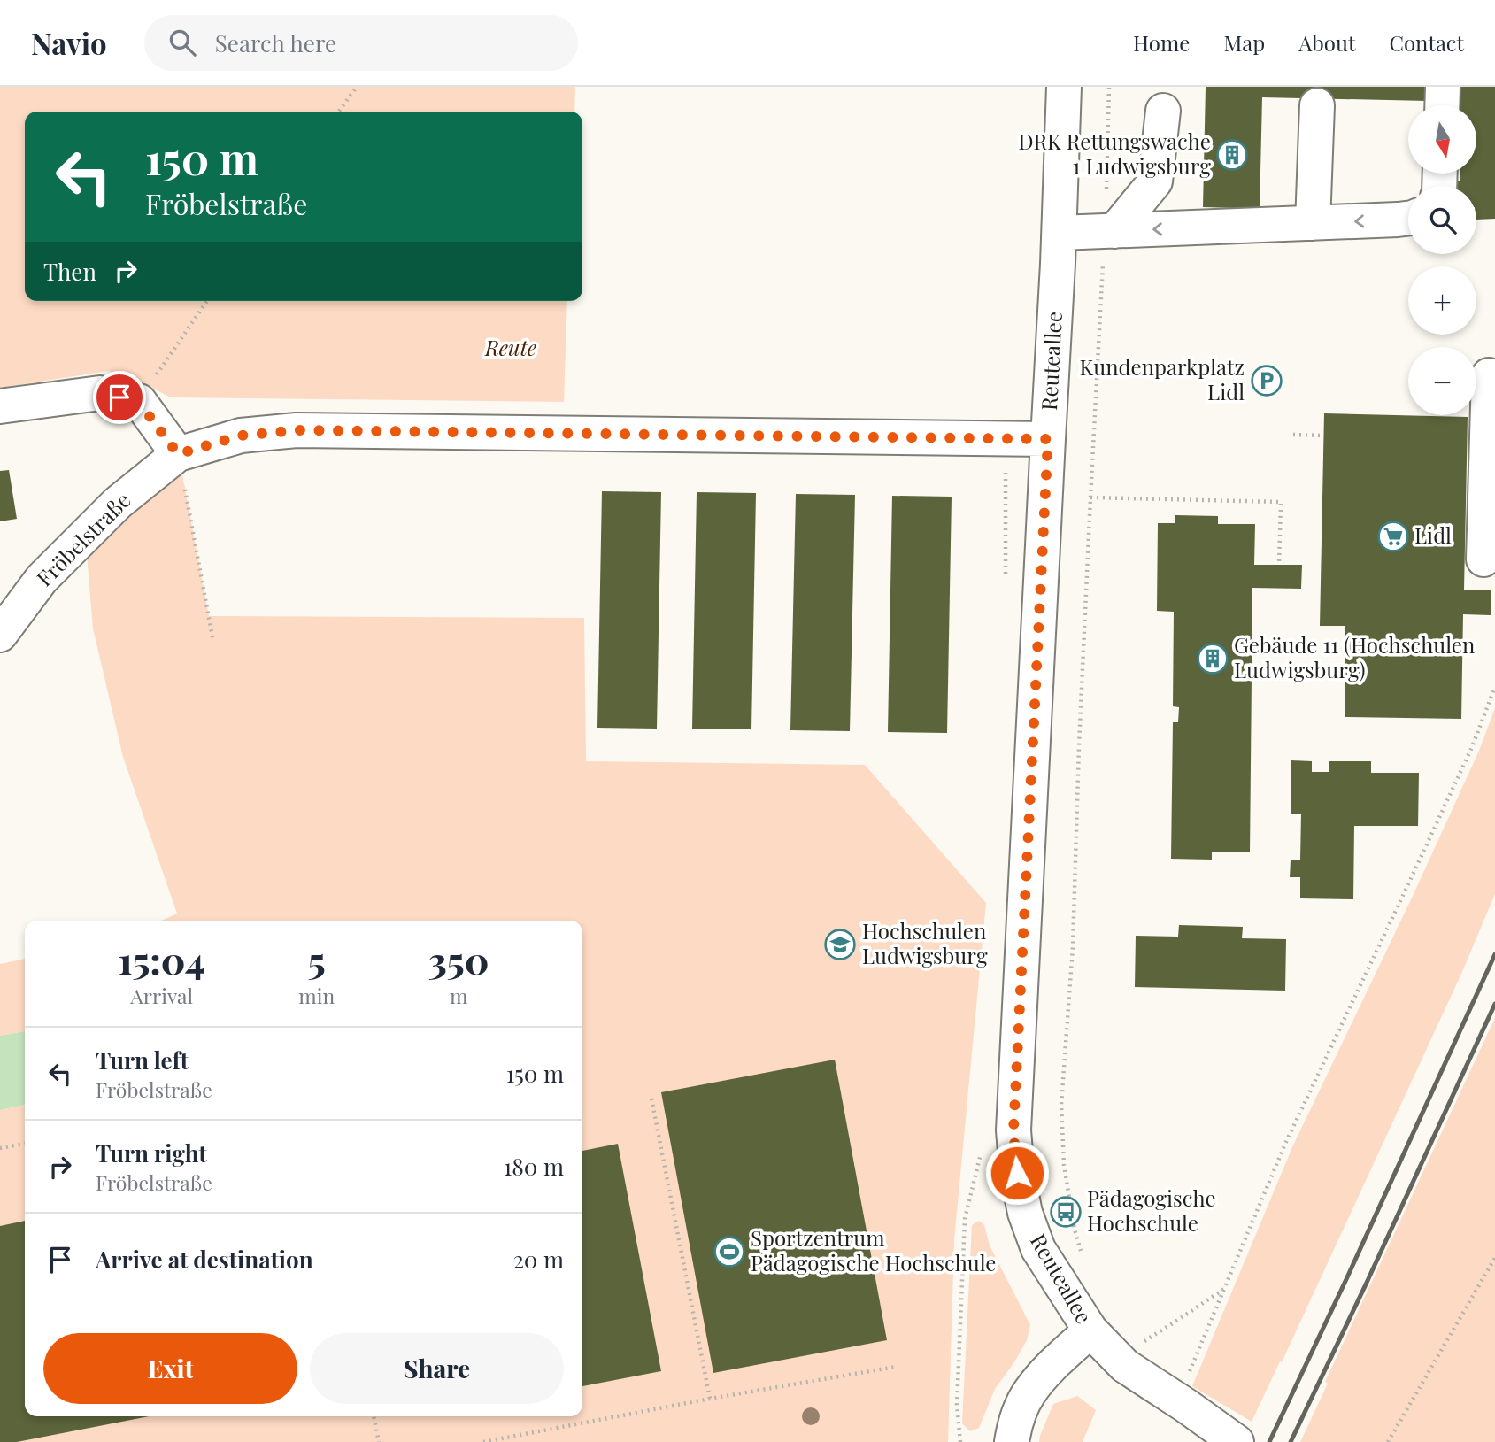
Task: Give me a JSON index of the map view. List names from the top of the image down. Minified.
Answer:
{"streets":{"street":["Reuteallee","Fröbelstraße"]},"crossings":[["Reuteallee","Fröbelstraße"]],"parks":["Reute"],"places":{"building":["DRK Rettungswache 1 Ludwigsburg","Gebäude 11 (Hochschulen Ludwigsburg)"],"parking":["Kundenparkplatz Lidl"],"supermarket":["Lidl"],"school or university":["Hochschulen Ludwigsburg"],"bus stop":["Pädagogische Hochschule"],"sports":["Sportzentrum Pädagogische Hochschule"]},"north":"bottom","page":{"header":"Navio","search":"Search here","nav":["Home","Map","About","Contact"],"map_buttons":["+","−"],"turn":["150 m","Fröbelstraße"],"then":"Then","eta":["15:04","Arrival","5","min","350","m"],"list":[{"name":"Turn left","note":"Fröbelstraße","value":"150 m"},{"name":"Turn right","note":"Fröbelstraße","value":"180 m"},{"name":"Arrive at destination","value":"20 m"}],"buttons":["Exit","Share"]}}
